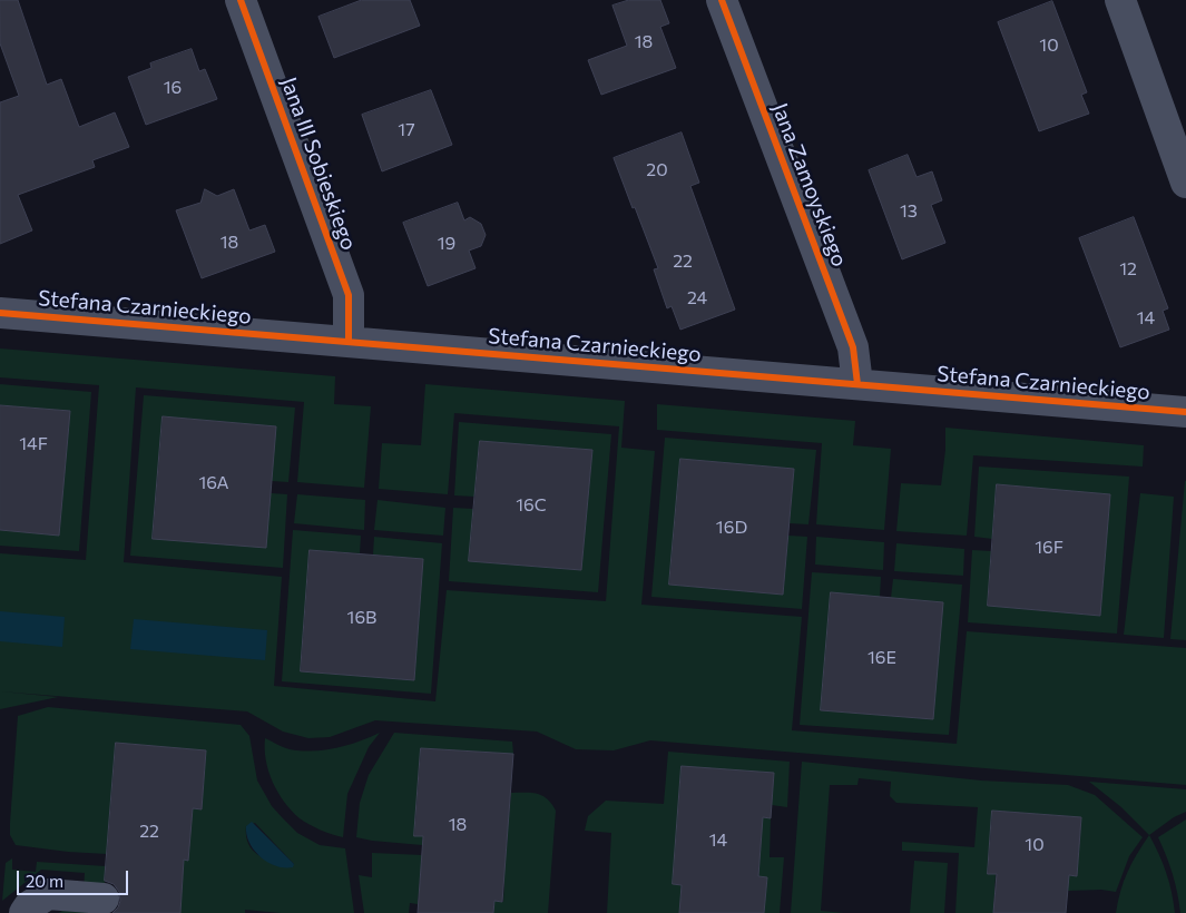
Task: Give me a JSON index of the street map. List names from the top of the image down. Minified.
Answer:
{"streets":{"street":["Jana III Sobieskiego","Jana Zamoyskiego","Stefana Czarnieckiego"]},"crossings":[["Jana III Sobieskiego","Stefana Czarnieckiego"],["Jana Zamoyskiego","Stefana Czarnieckiego"]],"house_numbers":["18","10","16","17","20","13","18","19","22","12","24","14","14F","16A","16C","16D","16F","16B","16E","18","22","14","10"],"scale_bar":"20 m"}
